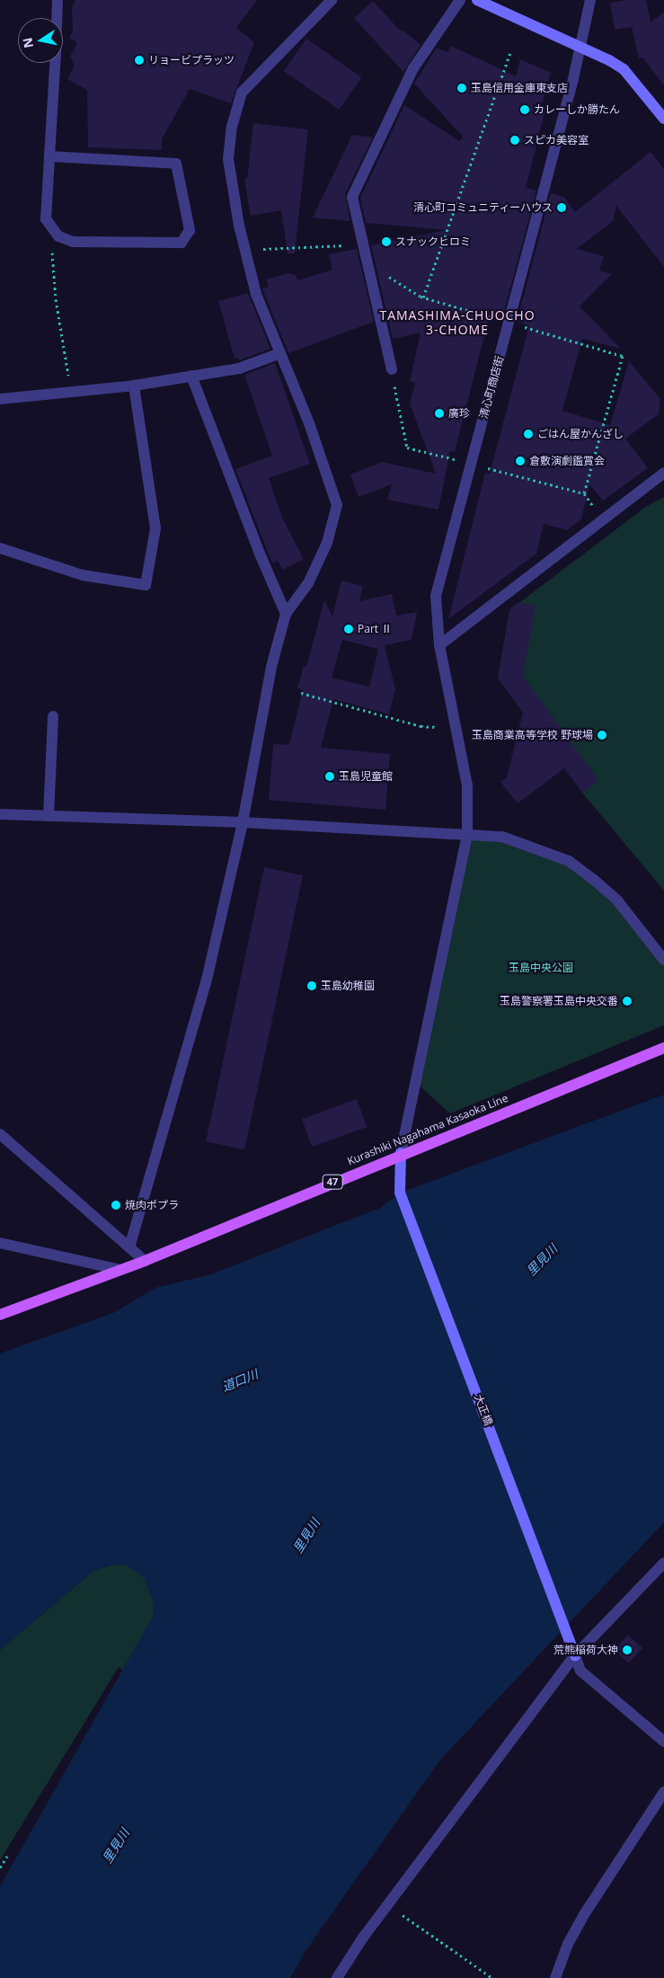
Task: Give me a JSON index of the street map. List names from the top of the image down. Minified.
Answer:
{"streets":{"main road":["Kurashiki Nagahama Kasaoka Line","47"],"street":["清心町商店街","大正橋"]},"crossings":[["清心町商店街","Kurashiki Nagahama Kasaoka Line"],["清心町商店街","大正橋"],["Kurashiki Nagahama Kasaoka Line","大正橋"]],"districts":["TAMASHIMA-CHUOCHO 3-CHOME"],"water":["里見川","道口川"],"parks":["玉島中央公園"],"places":["リョービプラッツ","玉島信用金庫東支店","カレーしか勝たん","スピカ美容室","清心町コミュニティーハウス","スナックヒロミ","廣珍","ごはん屋かんざし","倉敷演劇鑑賞会","Part Ⅱ","玉島商業高等学校 野球場","玉島児童館","玉島幼稚園","玉島警察署玉島中央交番","焼肉ポプラ","荒熊稲荷大神"],"north":"left"}
